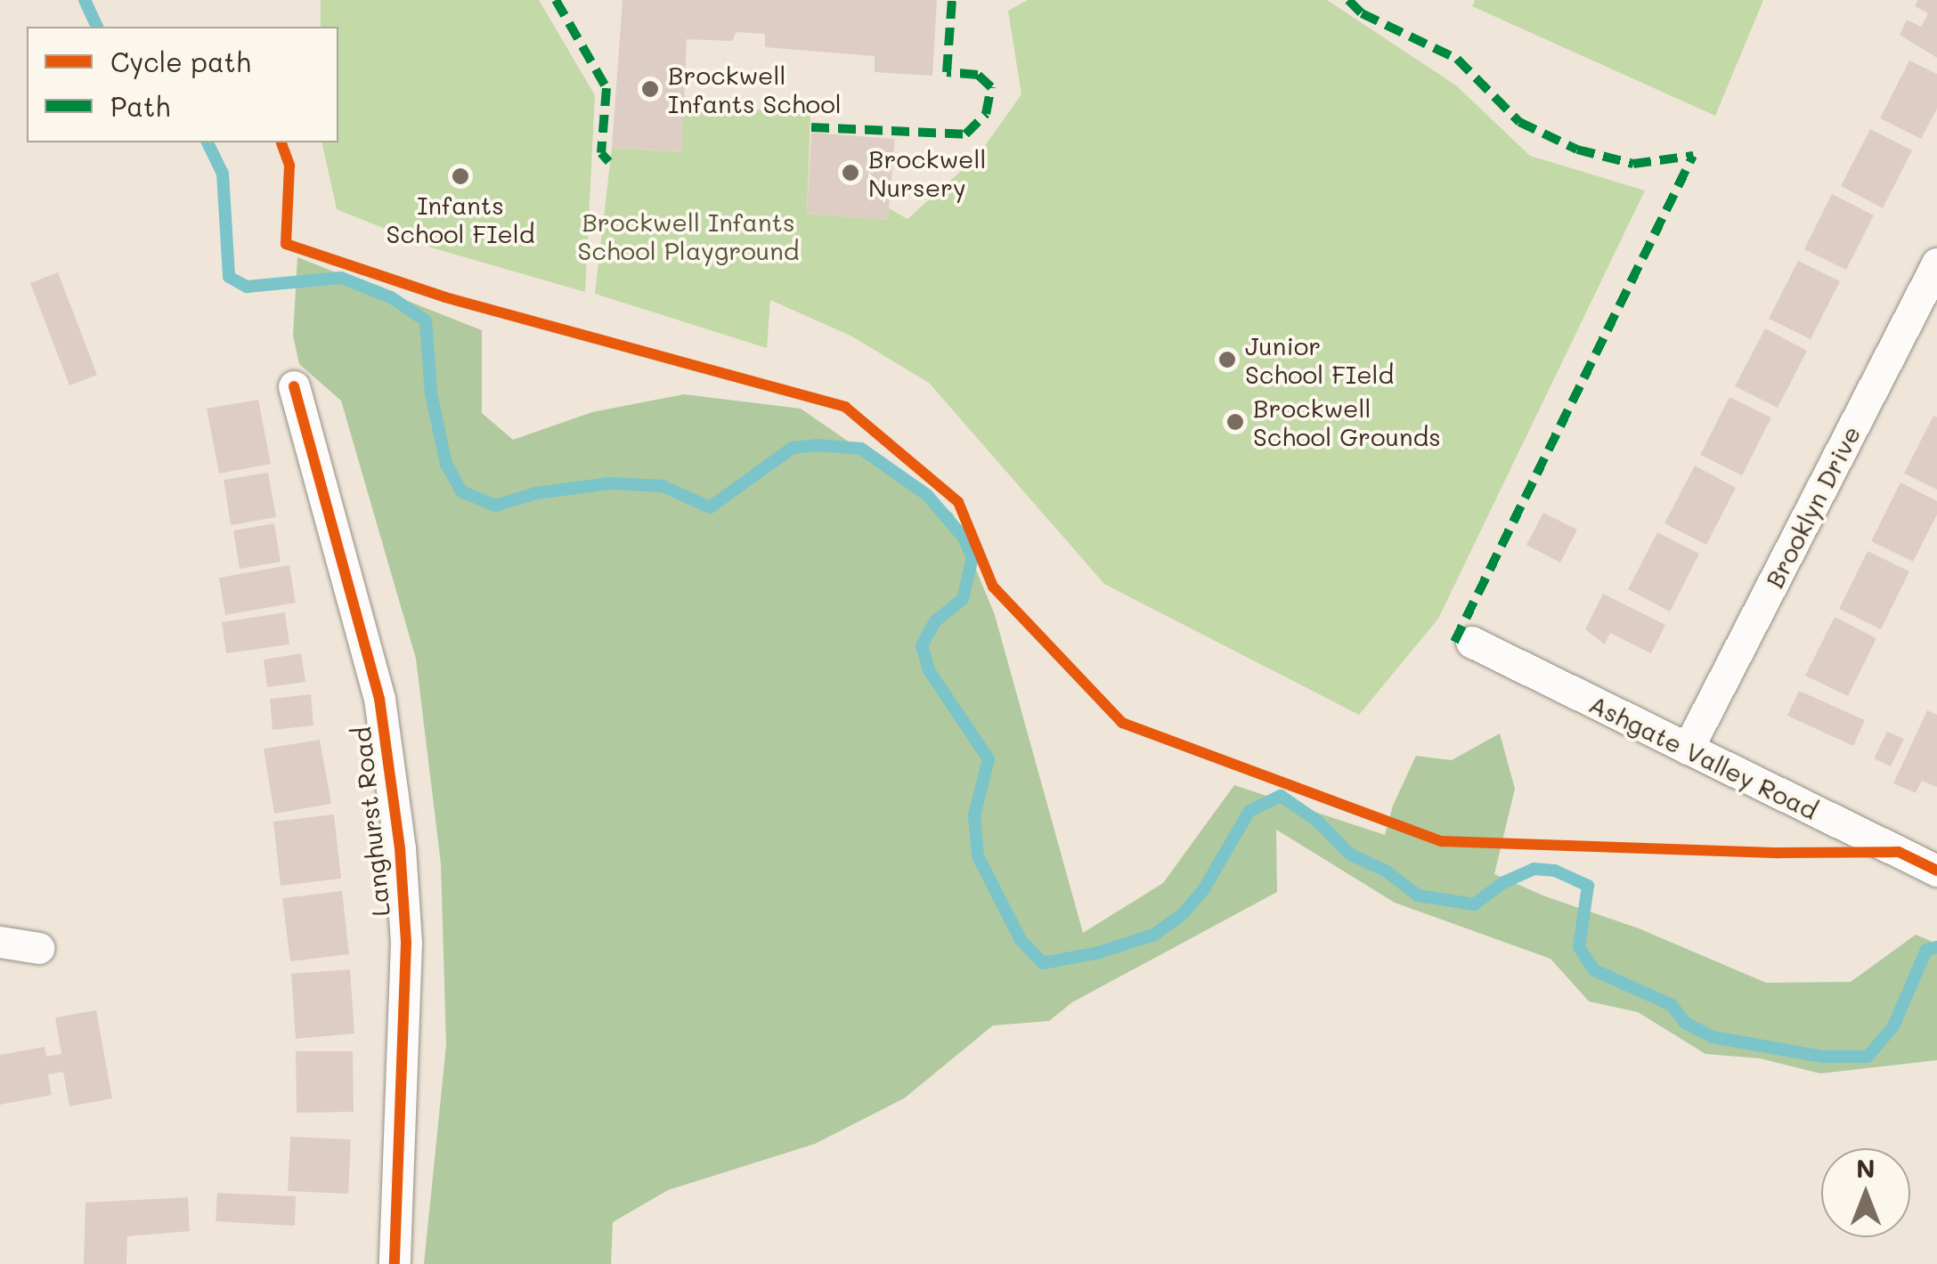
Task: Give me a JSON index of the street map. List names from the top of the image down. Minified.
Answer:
{"streets":{"street":["Brooklyn Drive","Ashgate Valley Road","Langhurst Road"]},"crossings":[["Brooklyn Drive","Ashgate Valley Road"]],"parks":["Brockwell Infants School Playground"],"places":["Brockwell Infants School","Brockwell Nursery","Infants School FIeld","Junior School FIeld","Brockwell School Grounds"],"legend":["Cycle path","Path"],"north":"top"}
